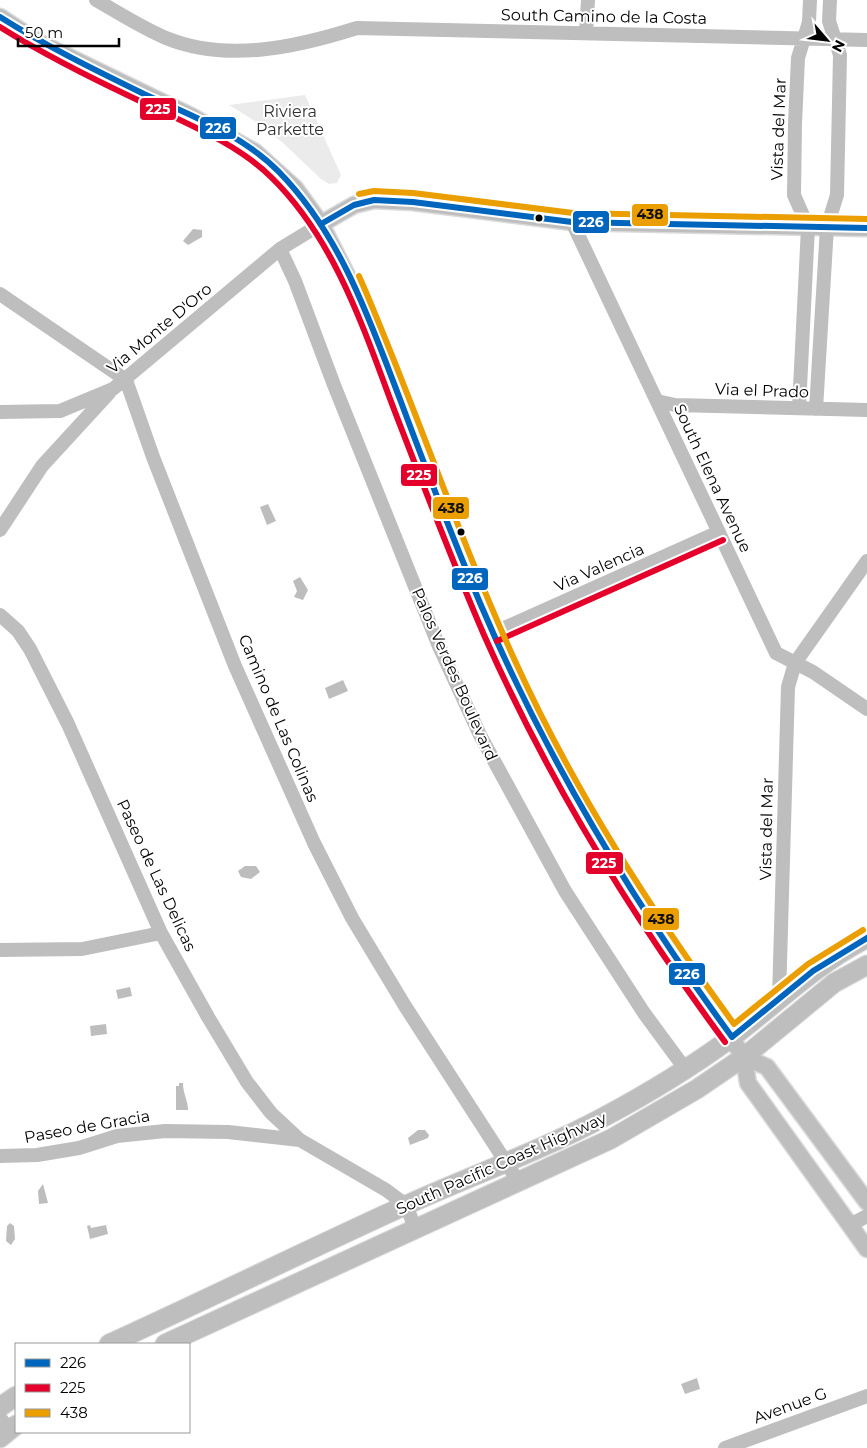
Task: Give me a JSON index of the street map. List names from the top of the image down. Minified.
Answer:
{"streets":{"highway":["South Pacific Coast Highway"],"street":["South Camino de la Costa","Vista del Mar","Via Monte D'Oro","Via el Prado","South Elena Avenue","Via Valencia","Palos Verdes Boulevard","Camino de Las Colinas","Paseo de Las Delicas","Paseo de Gracia","Avenue G"]},"crossings":[["South Camino de la Costa","Vista del Mar"],["Vista del Mar","Via el Prado"],["Vista del Mar","South Elena Avenue"],["Vista del Mar","South Pacific Coast Highway"],["Via Monte D'Oro","Palos Verdes Boulevard"],["Via Monte D'Oro","Camino de Las Colinas"],["Via el Prado","South Elena Avenue"],["South Elena Avenue","Via Valencia"],["Palos Verdes Boulevard","South Pacific Coast Highway"],["Camino de Las Colinas","South Pacific Coast Highway"],["Paseo de Las Delicas","Paseo de Gracia"],["Paseo de Gracia","South Pacific Coast Highway"]],"parks":["Riviera Parkette"],"lines":["transit line 226","transit line 225","transit line 438"],"legend":["226","225","438"],"scale_bar":"50 m","north":"bottom right"}
